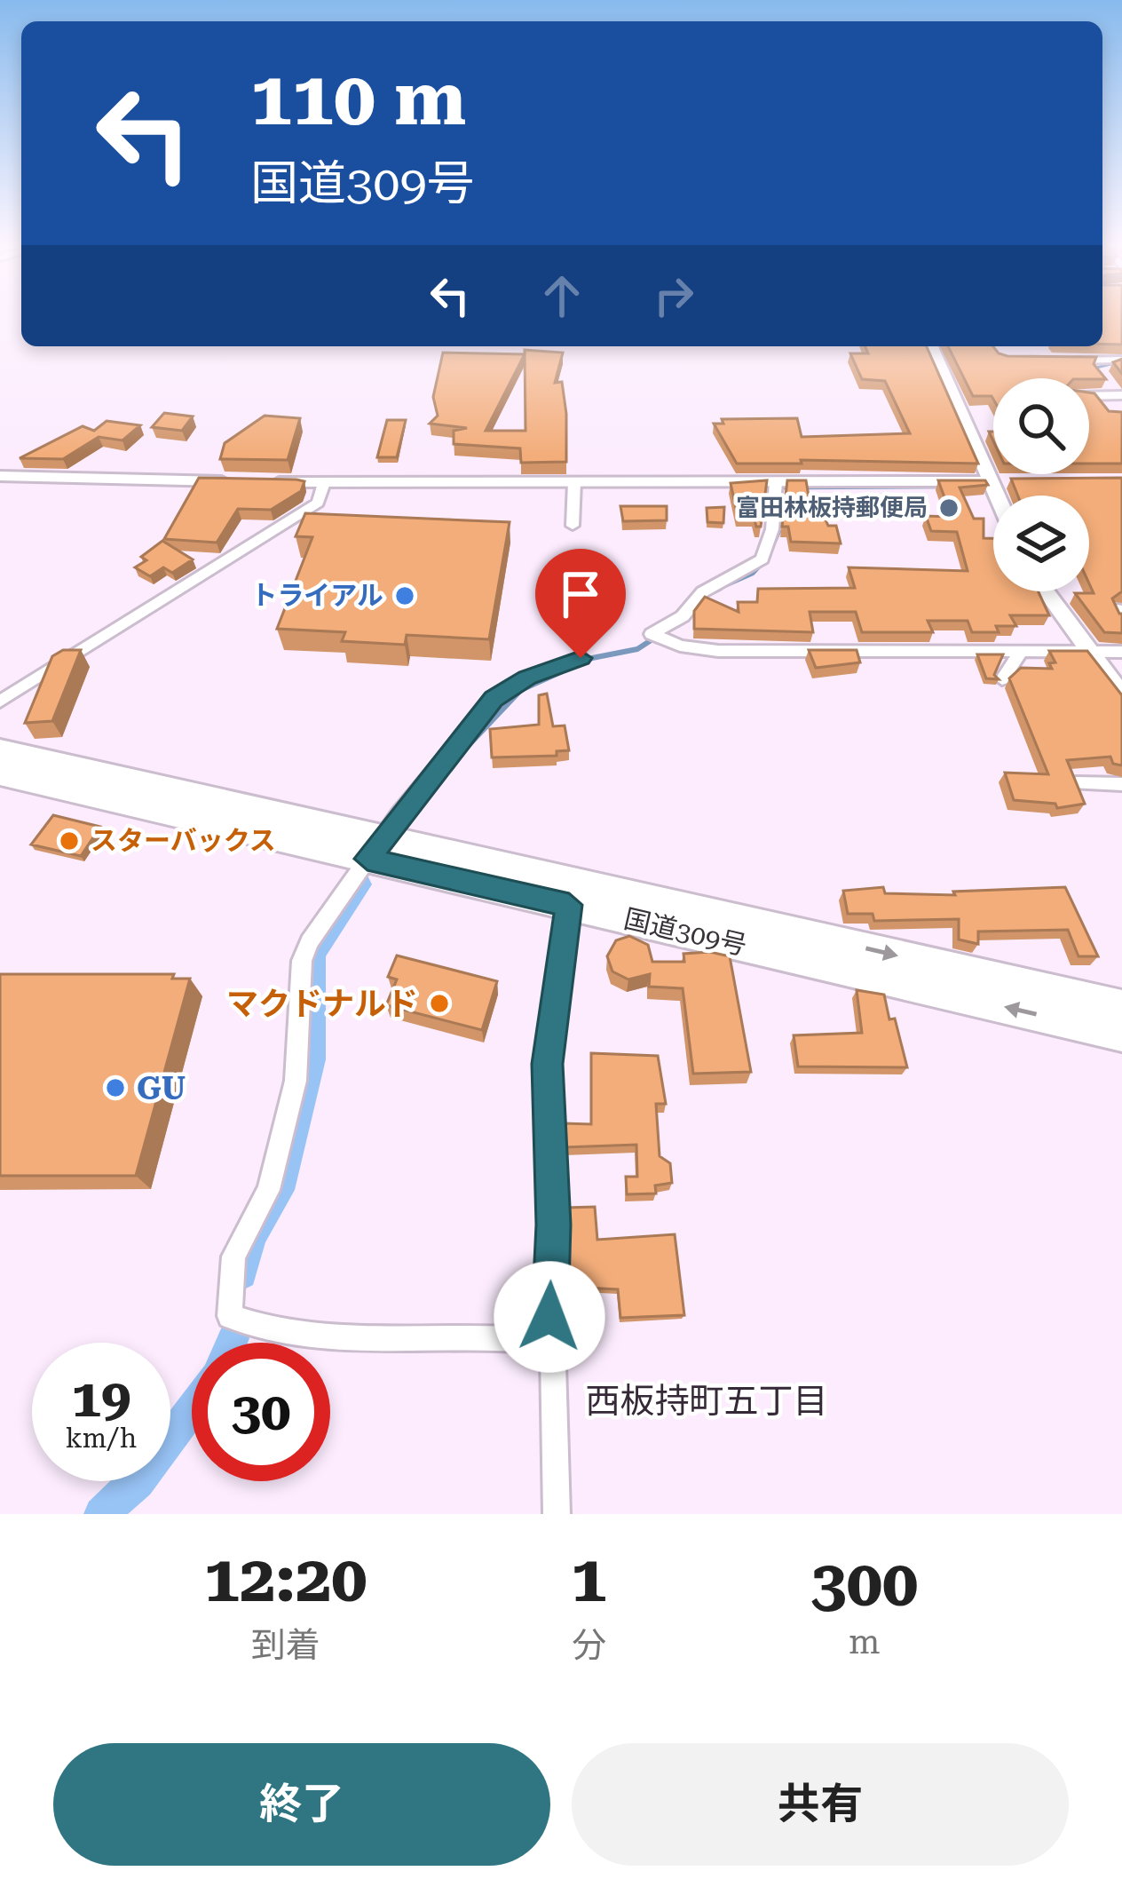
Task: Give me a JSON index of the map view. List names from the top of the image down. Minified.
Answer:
{"streets":{"highway":["国道309号"]},"districts":["西板持町五丁目"],"places":["富田林板持郵便局","トライアル","スターバックス","マクドナルド","GU"],"page":{"turn":["110 m","国道309号"],"speed":"19 km/h","limit":"30","eta":["12:20","到着","1","分","300","m"],"buttons":["終了","共有"]}}
